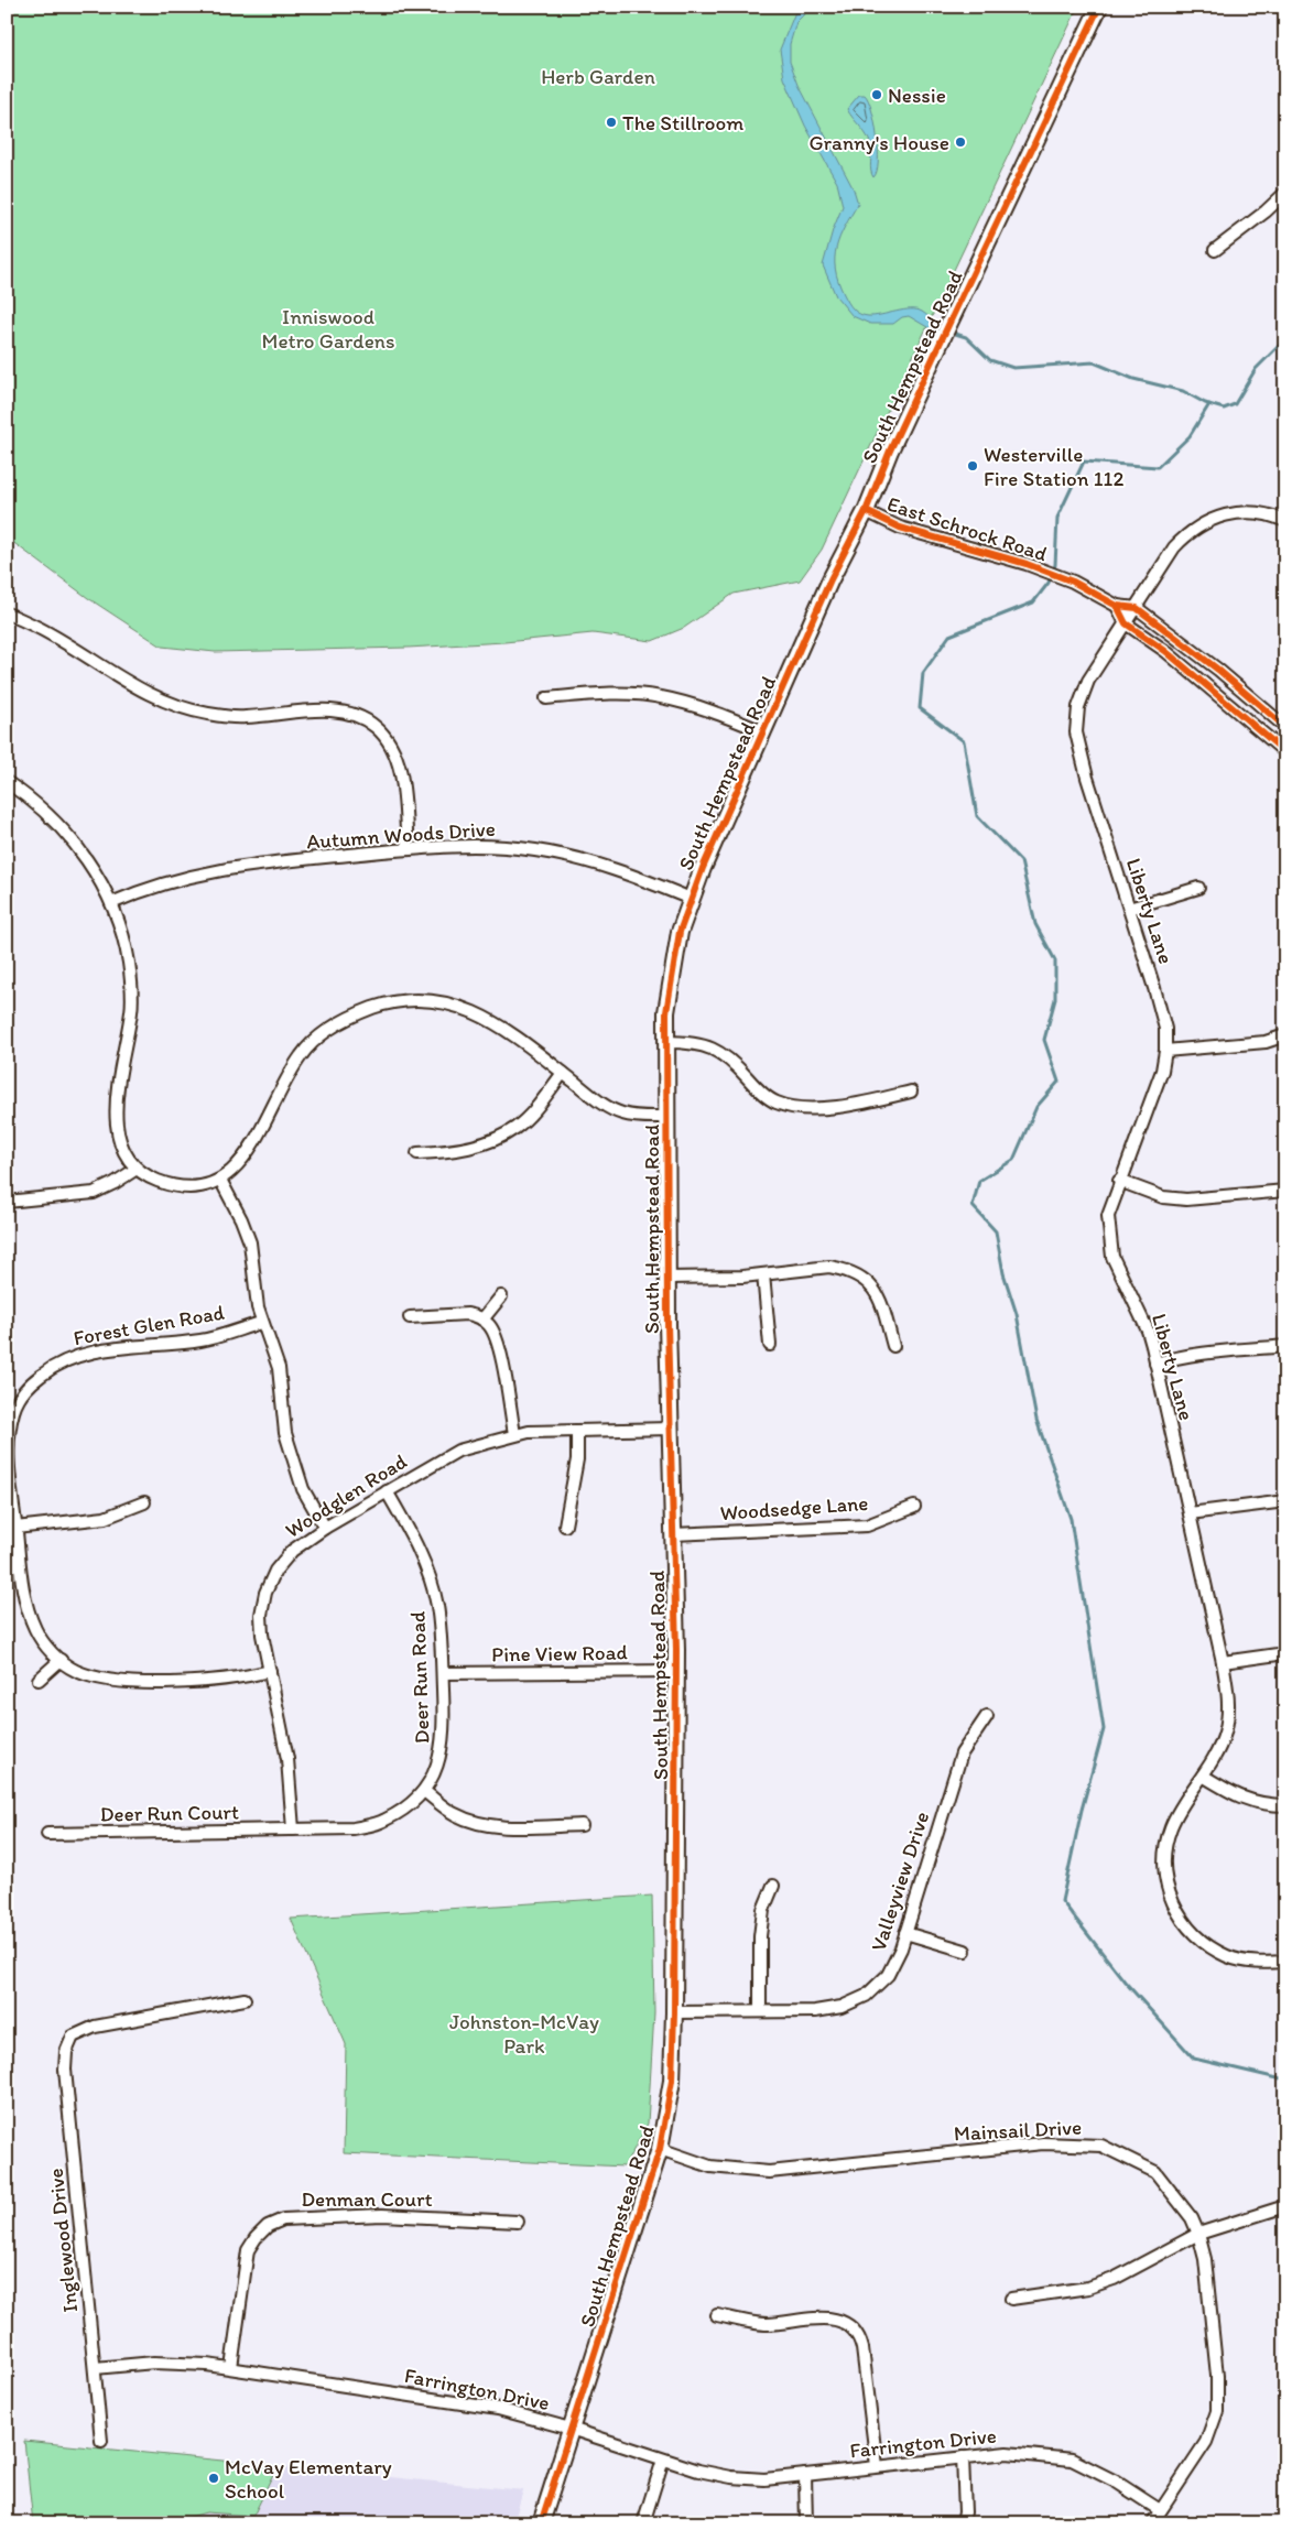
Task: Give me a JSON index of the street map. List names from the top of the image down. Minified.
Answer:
{"streets":{"street":["South Hempstead Road","East Schrock Road","Autumn Woods Drive","Liberty Lane","Forest Glen Road","Woodglen Road","Woodsedge Lane","Pine View Road","Deer Run Road","Deer Run Court","Valleyview Drive","Mainsail Drive","Denman Court","Inglewood Drive","Farrington Drive"]},"crossings":[["South Hempstead Road","East Schrock Road"],["South Hempstead Road","Autumn Woods Drive"],["South Hempstead Road","Woodglen Road"],["South Hempstead Road","Woodsedge Lane"],["South Hempstead Road","Pine View Road"],["South Hempstead Road","Valleyview Drive"],["South Hempstead Road","Mainsail Drive"],["South Hempstead Road","Farrington Drive"],["East Schrock Road","Liberty Lane"],["Forest Glen Road","Woodglen Road"],["Woodglen Road","Deer Run Road"],["Woodglen Road","Deer Run Court"],["Pine View Road","Deer Run Road"],["Deer Run Road","Deer Run Court"],["Mainsail Drive","Farrington Drive"],["Denman Court","Farrington Drive"],["Inglewood Drive","Farrington Drive"]],"parks":["Herb Garden","Inniswood Metro Gardens","Johnston-McVay Park"],"places":["Nessie","The Stillroom","Granny's House","Westerville Fire Station 112","McVay Elementary School"]}
